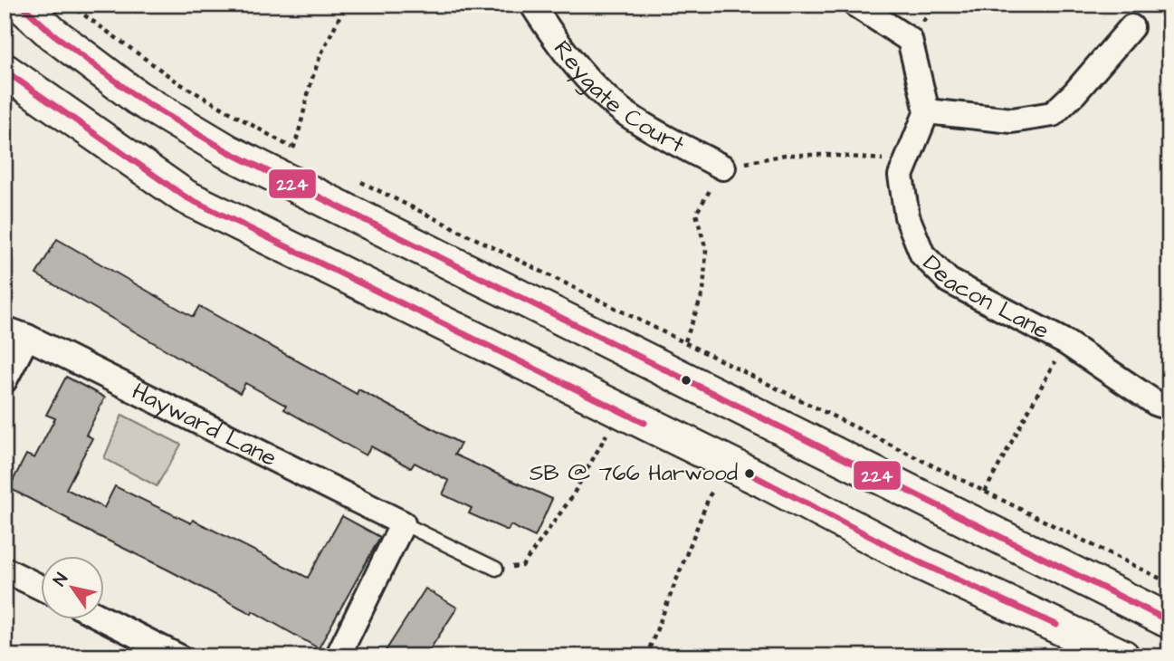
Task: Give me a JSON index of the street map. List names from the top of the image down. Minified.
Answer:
{"streets":{"street":["Reygate Court","Deacon Lane","Hayward Lane"]},"places":["SB @ 766 Harwood"],"lines":["transit line 224"],"north":"top left"}
